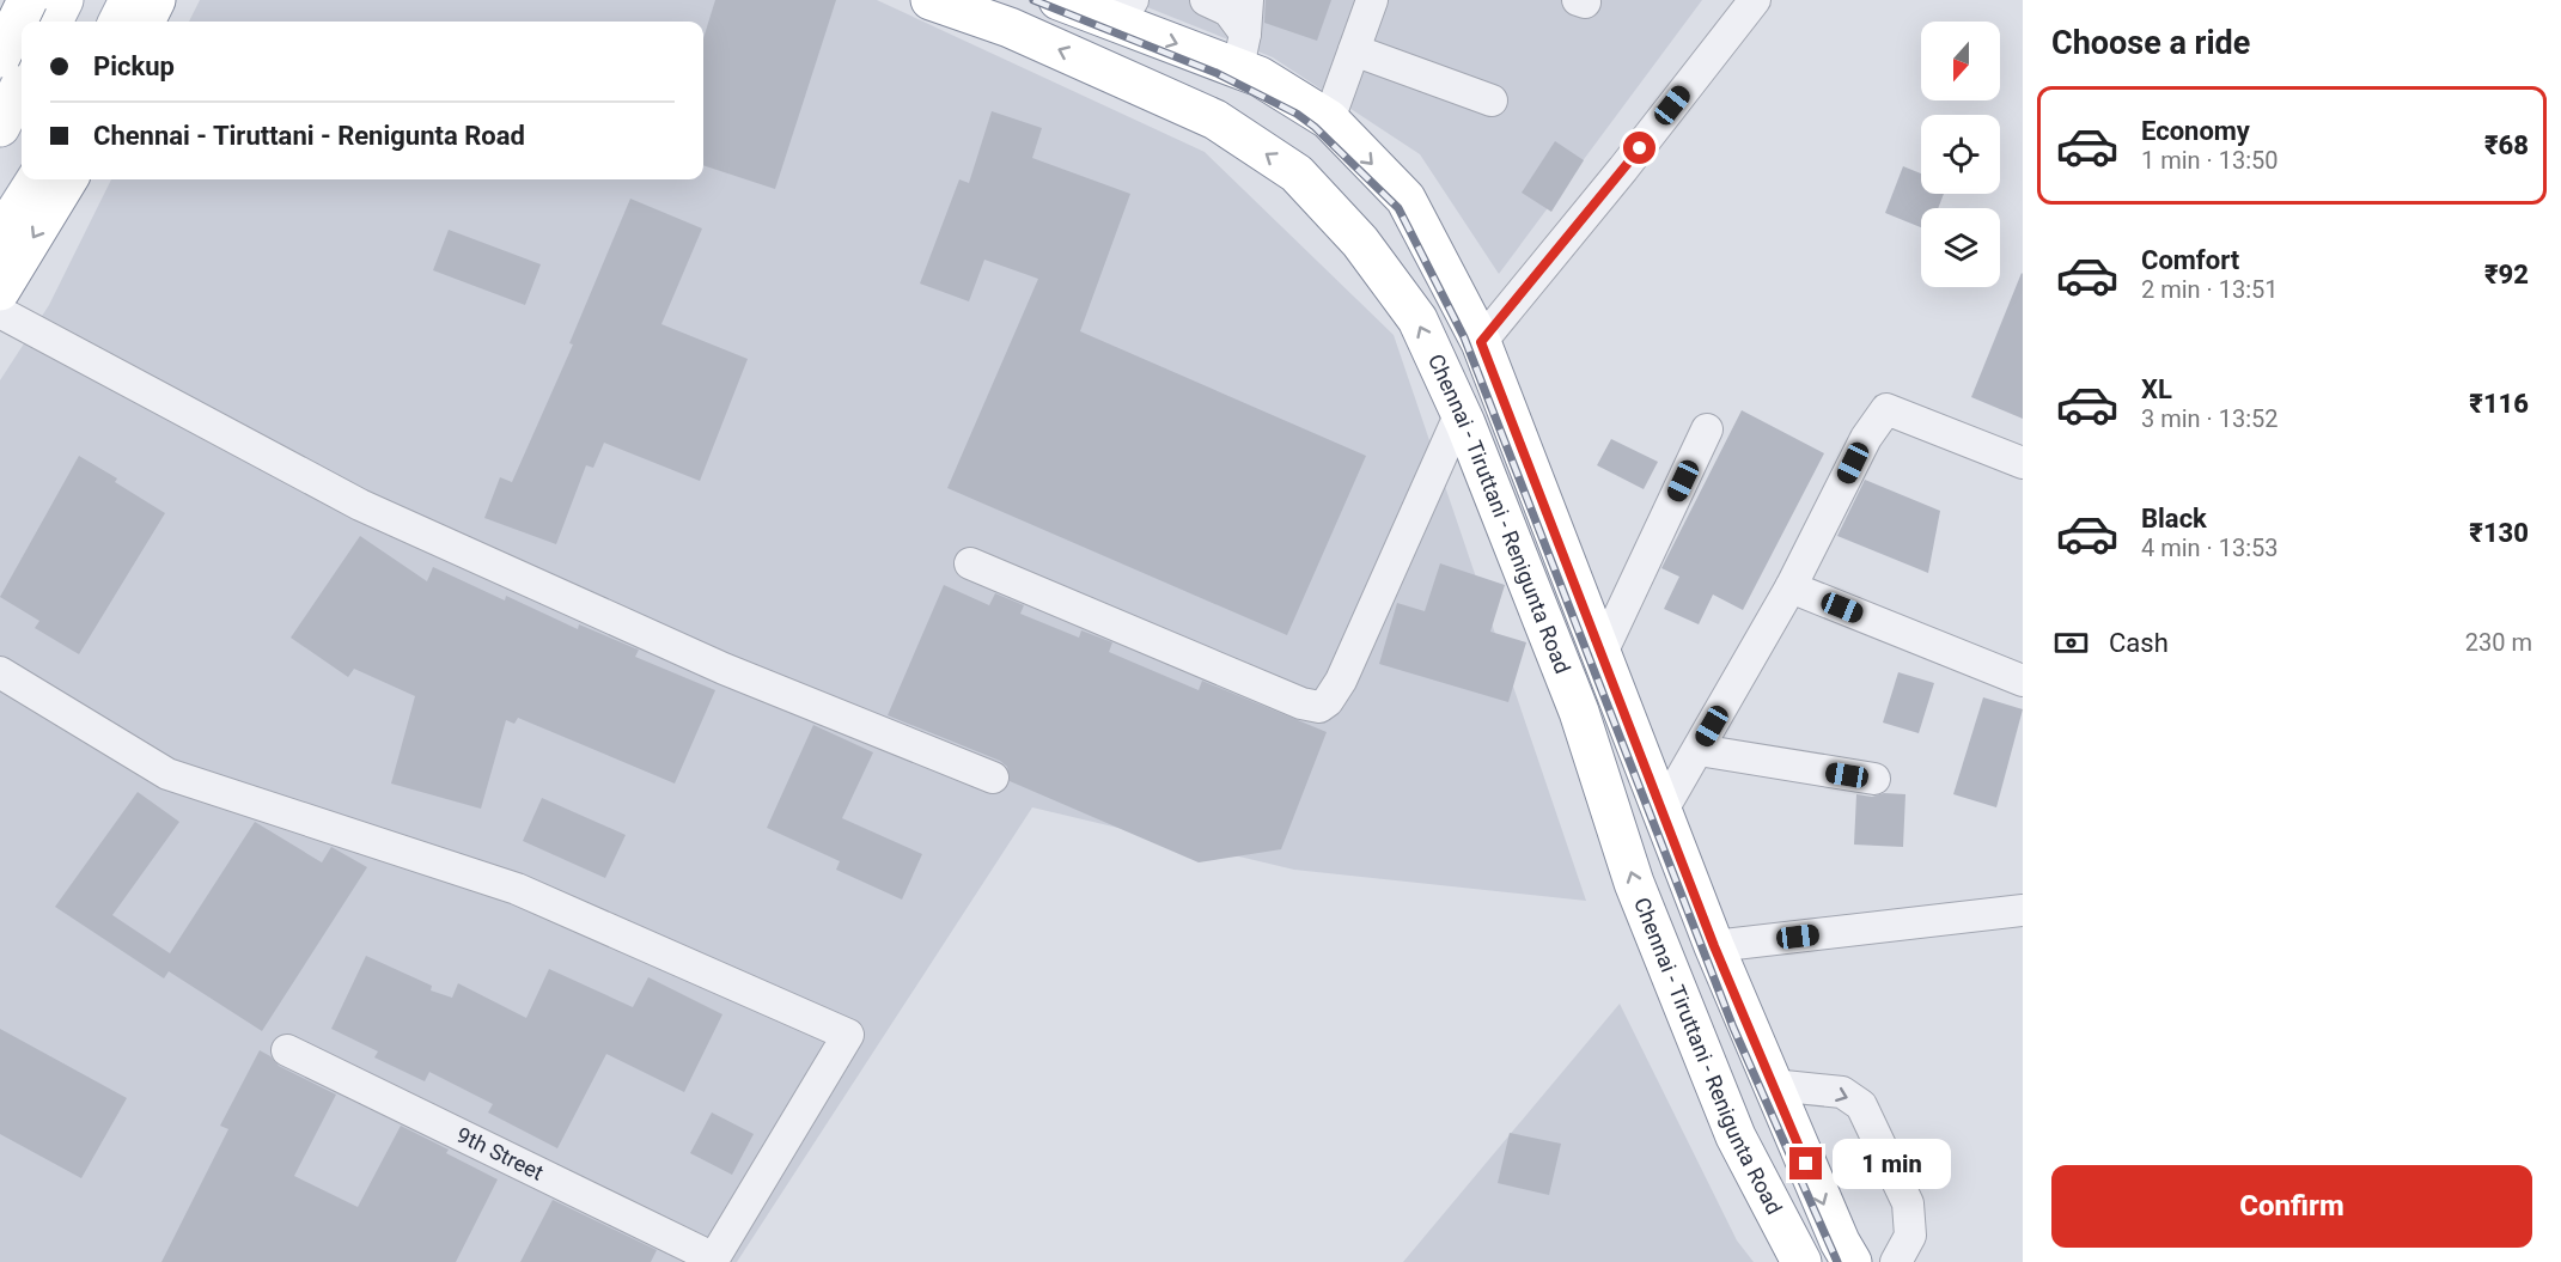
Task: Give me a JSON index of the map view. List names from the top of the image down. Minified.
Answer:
{"streets":{"main road":["Chennai - Tiruttani - Renigunta Road"],"street":["9th Street"]},"north":"bottom","page":{"heading":"Choose a ride","banner":["Pickup","Chennai - Tiruttani - Renigunta Road"],"list":[{"name":"Economy","note":"1 min · 13:50","value":"₹68"},{"name":"Comfort","note":"2 min · 13:51","value":"₹92"},{"name":"XL","note":"3 min · 13:52","value":"₹116"},{"name":"Black","note":"4 min · 13:53","value":"₹130"}],"pay":["Cash","230 m"],"bubble":"1 min","buttons":"Confirm"}}
